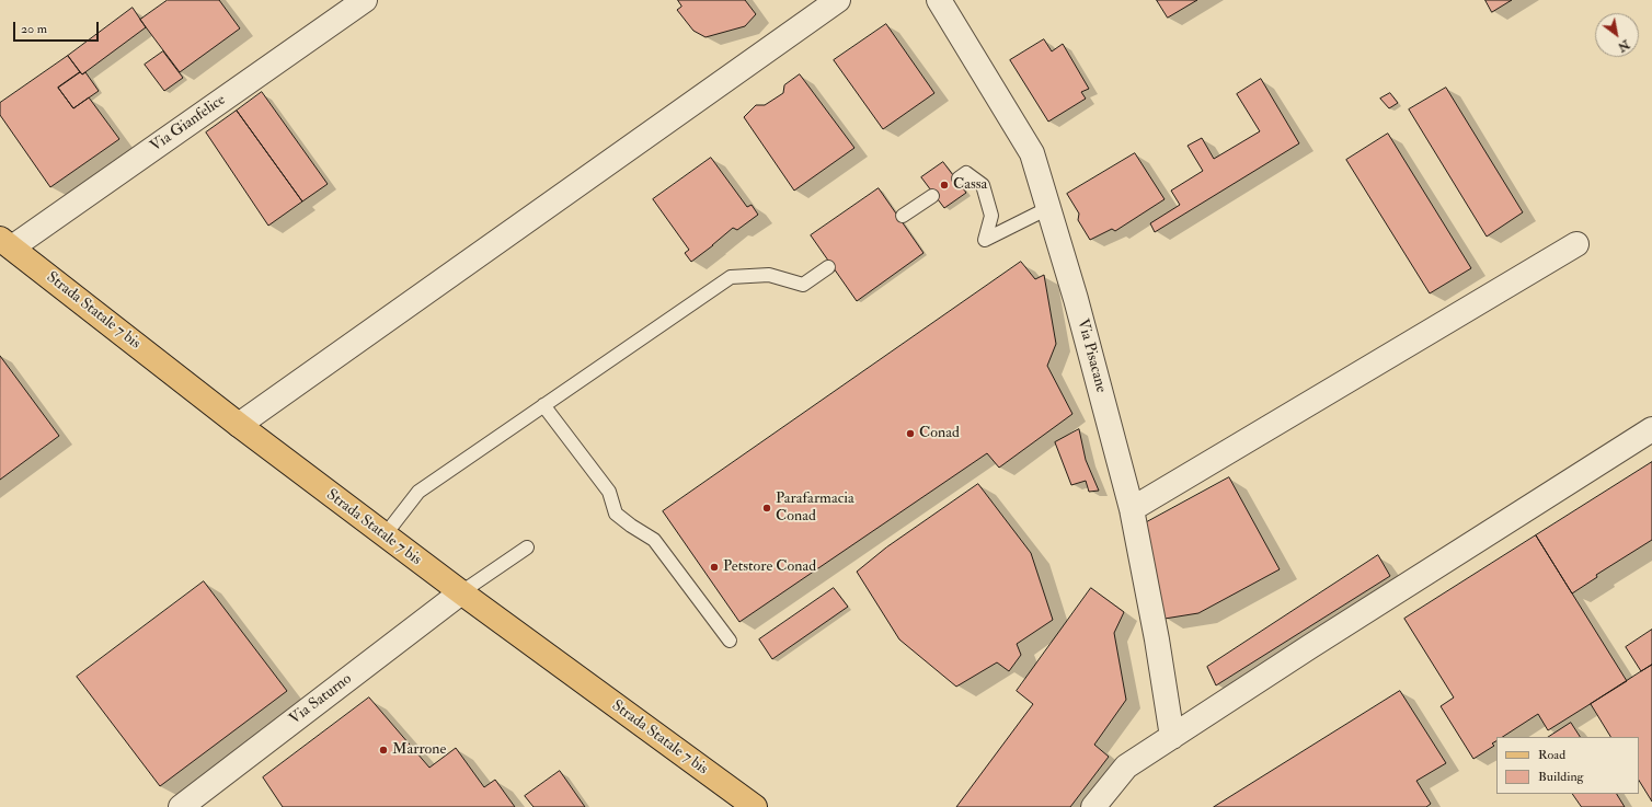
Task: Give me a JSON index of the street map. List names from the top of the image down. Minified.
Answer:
{"streets":{"main road":["Strada Statale 7 bis"],"street":["Via Gianfelice","Via Pisacane","Via Saturno"]},"crossings":[["Via Gianfelice","Strada Statale 7 bis"],["Strada Statale 7 bis","Via Saturno"]],"places":["Cassa","Conad","Parafarmacia Conad","Petstore Conad","Marrone"],"legend":["Road","Building"],"scale_bar":"20 m","north":"bottom right"}
